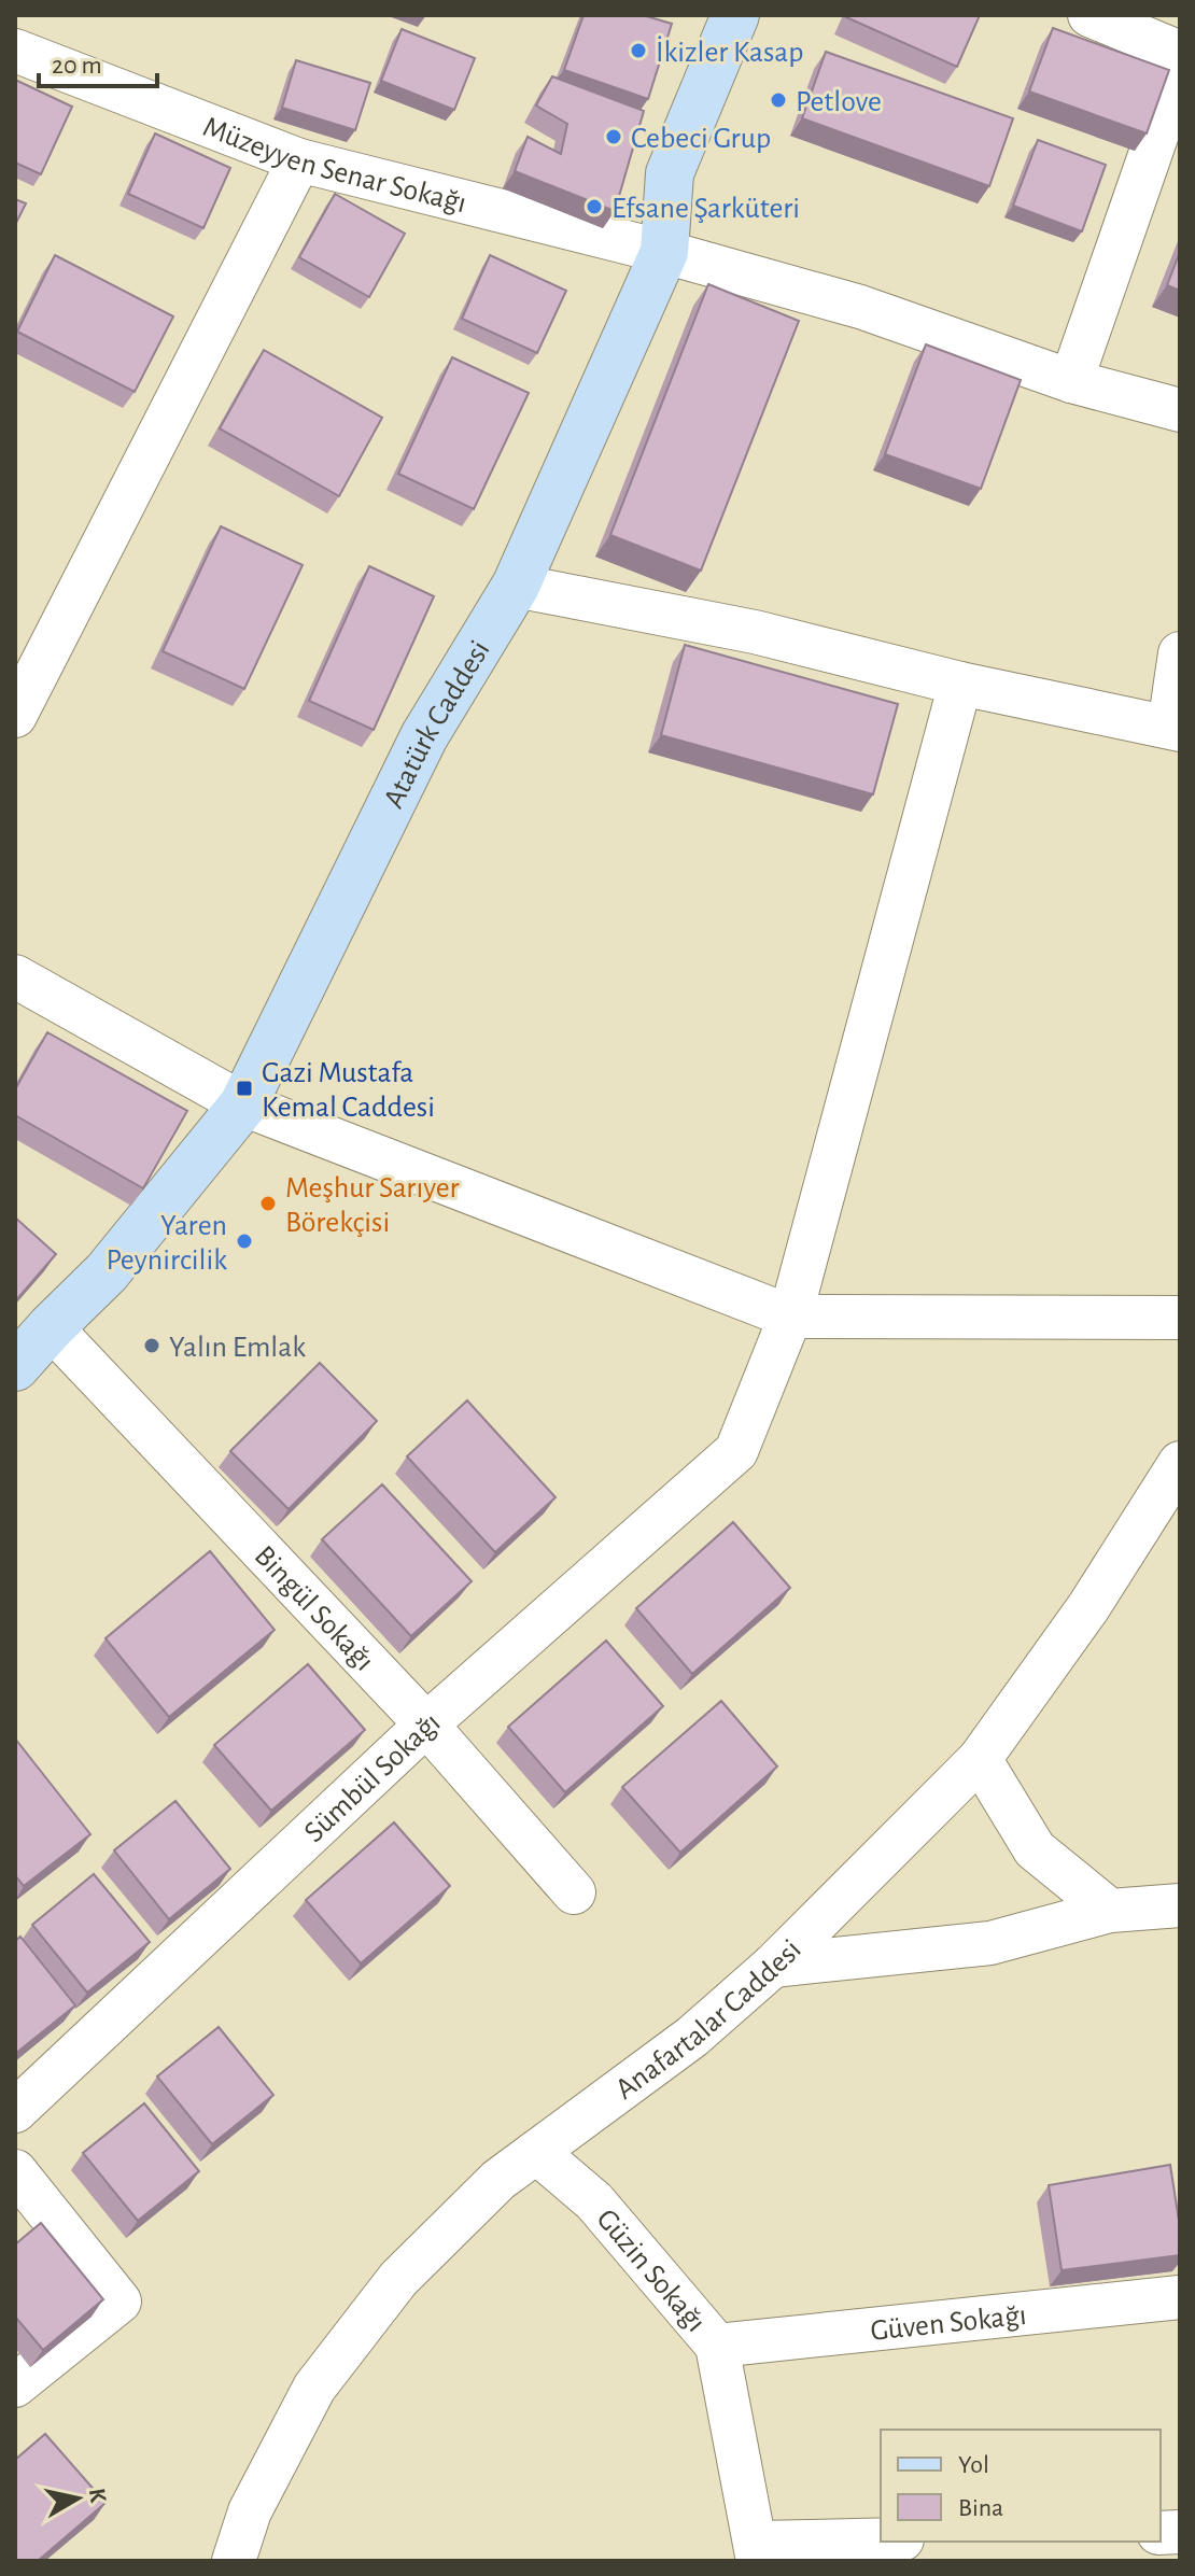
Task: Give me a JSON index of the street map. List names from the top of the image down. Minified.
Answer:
{"streets":{"main road":["Atatürk Caddesi"],"street":["Müzeyyen Senar Sokağı","Bingül Sokağı","Sümbül Sokağı","Anafartalar Caddesi","Güzin Sokağı","Güven Sokağı"]},"crossings":[["Müzeyyen Senar Sokağı","Atatürk Caddesi"],["Atatürk Caddesi","Bingül Sokağı"],["Bingül Sokağı","Sümbül Sokağı"],["Anafartalar Caddesi","Güzin Sokağı"],["Güzin Sokağı","Güven Sokağı"]],"places":{"other":["İkizler Kasap","Petlove","Cebeci Grup","Efsane Şarküteri","Meşhur Sarıyer Börekçisi","Yaren Peynircilik","Yalın Emlak"],"transit":["Gazi Mustafa Kemal Caddesi"]},"legend":["Yol","Bina"],"scale_bar":"20 m","north":"right"}
